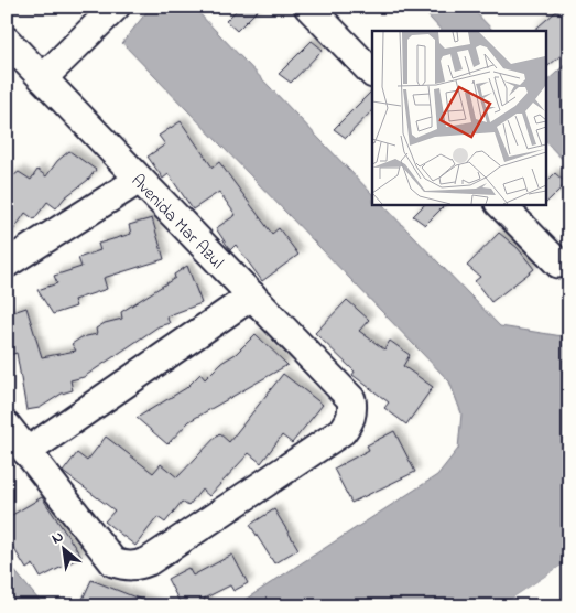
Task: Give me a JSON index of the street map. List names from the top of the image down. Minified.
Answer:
{"streets":{"street":["Avenida Mar Azul"]},"north":"top left"}
